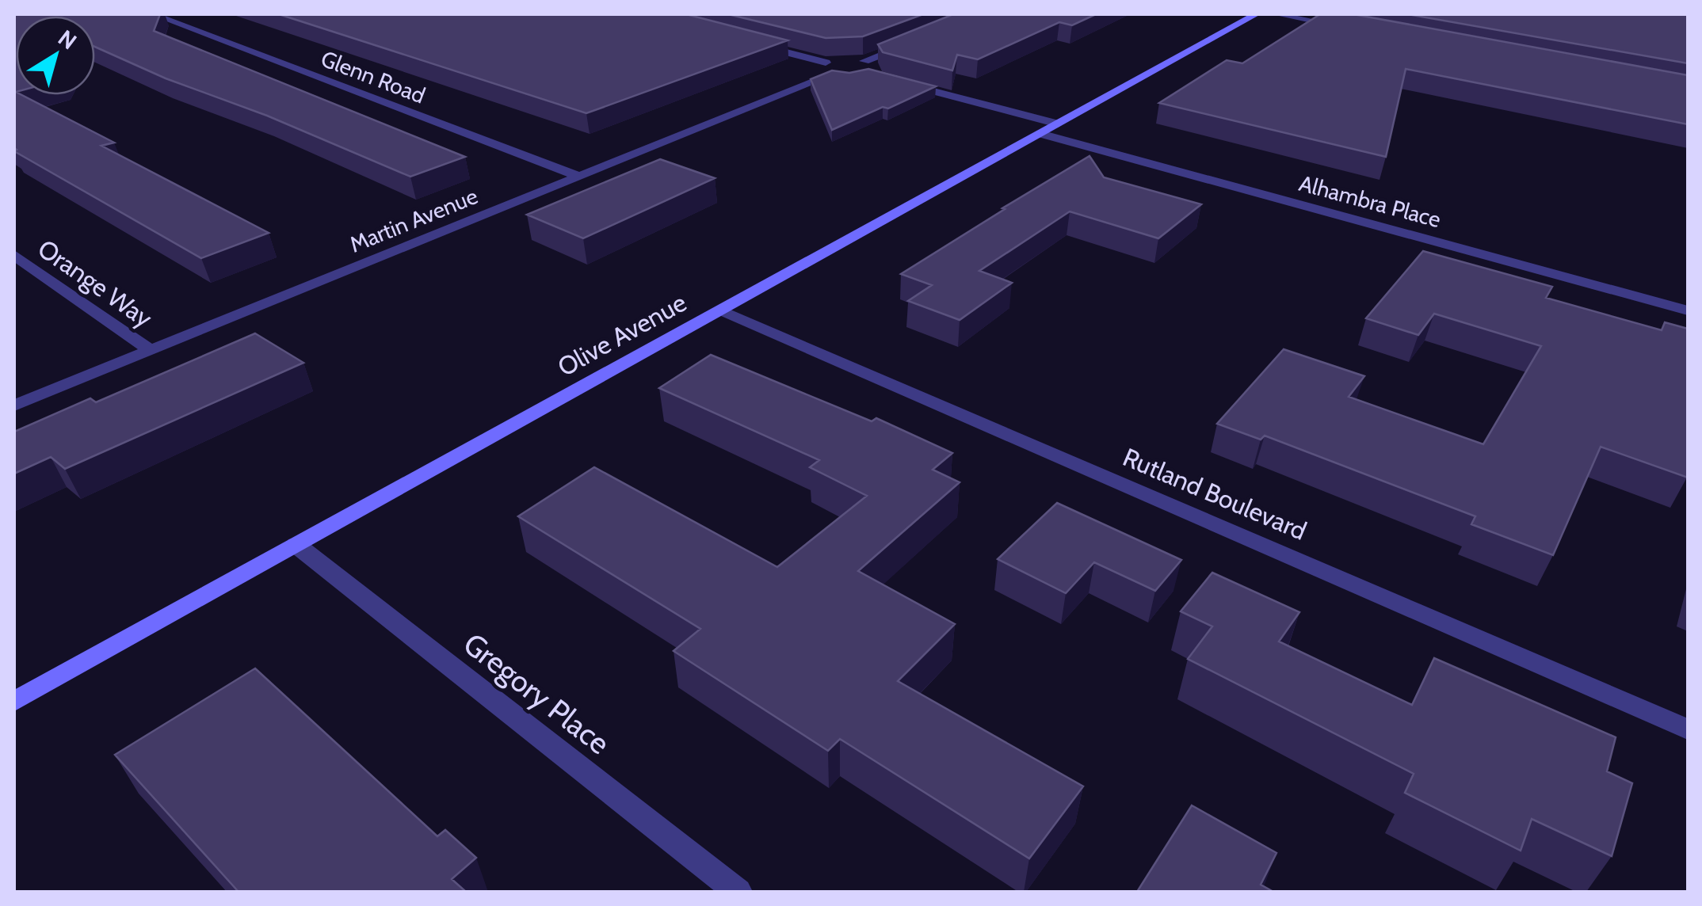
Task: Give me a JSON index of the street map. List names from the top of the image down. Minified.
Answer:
{"streets":{"street":["Glenn Road","Alhambra Place","Martin Avenue","Orange Way","Olive Avenue","Rutland Boulevard","Gregory Place"]},"crossings":[["Glenn Road","Martin Avenue"],["Alhambra Place","Olive Avenue"],["Martin Avenue","Orange Way"],["Olive Avenue","Rutland Boulevard"],["Olive Avenue","Gregory Place"]],"north":"top right"}
